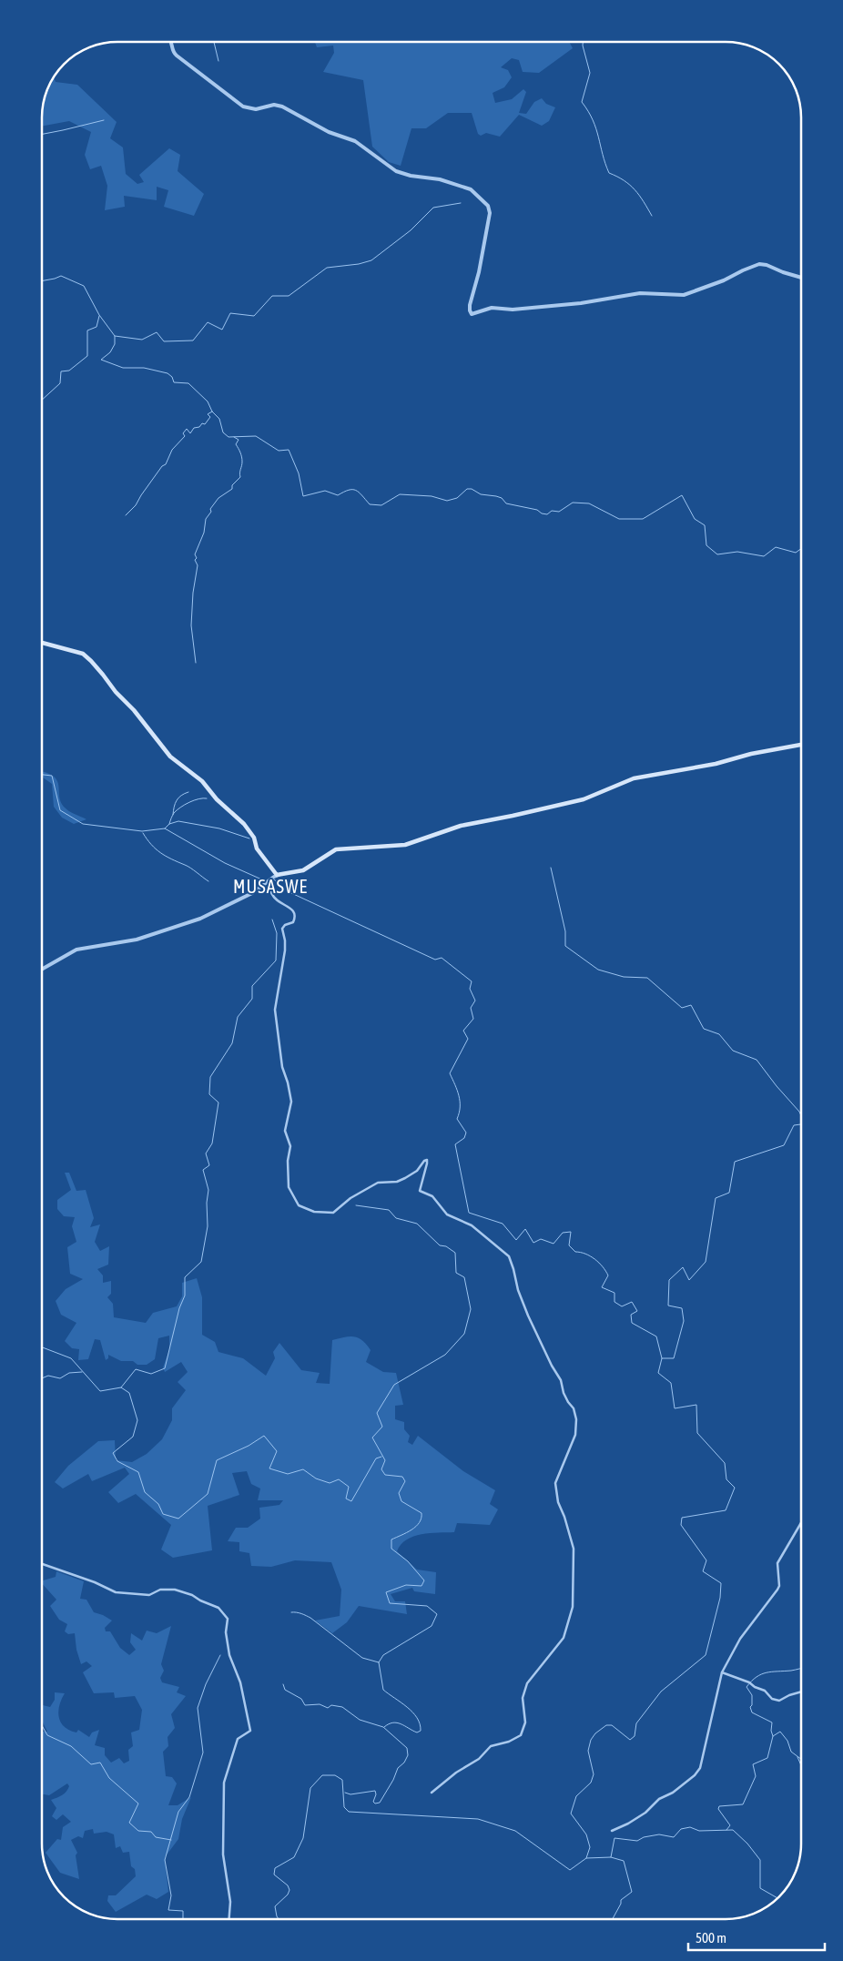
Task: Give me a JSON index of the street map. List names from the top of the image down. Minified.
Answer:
{"districts":["MUSASWE"],"scale_bar":"500 m"}
